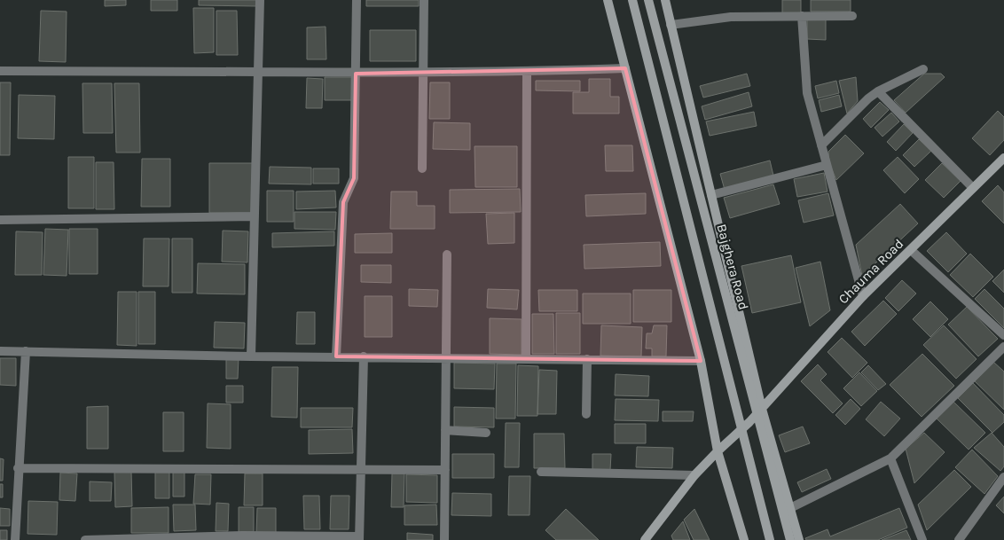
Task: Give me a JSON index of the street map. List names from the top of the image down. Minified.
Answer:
{"streets":{"street":["Bajghera Road","Chauma Road"]}}
